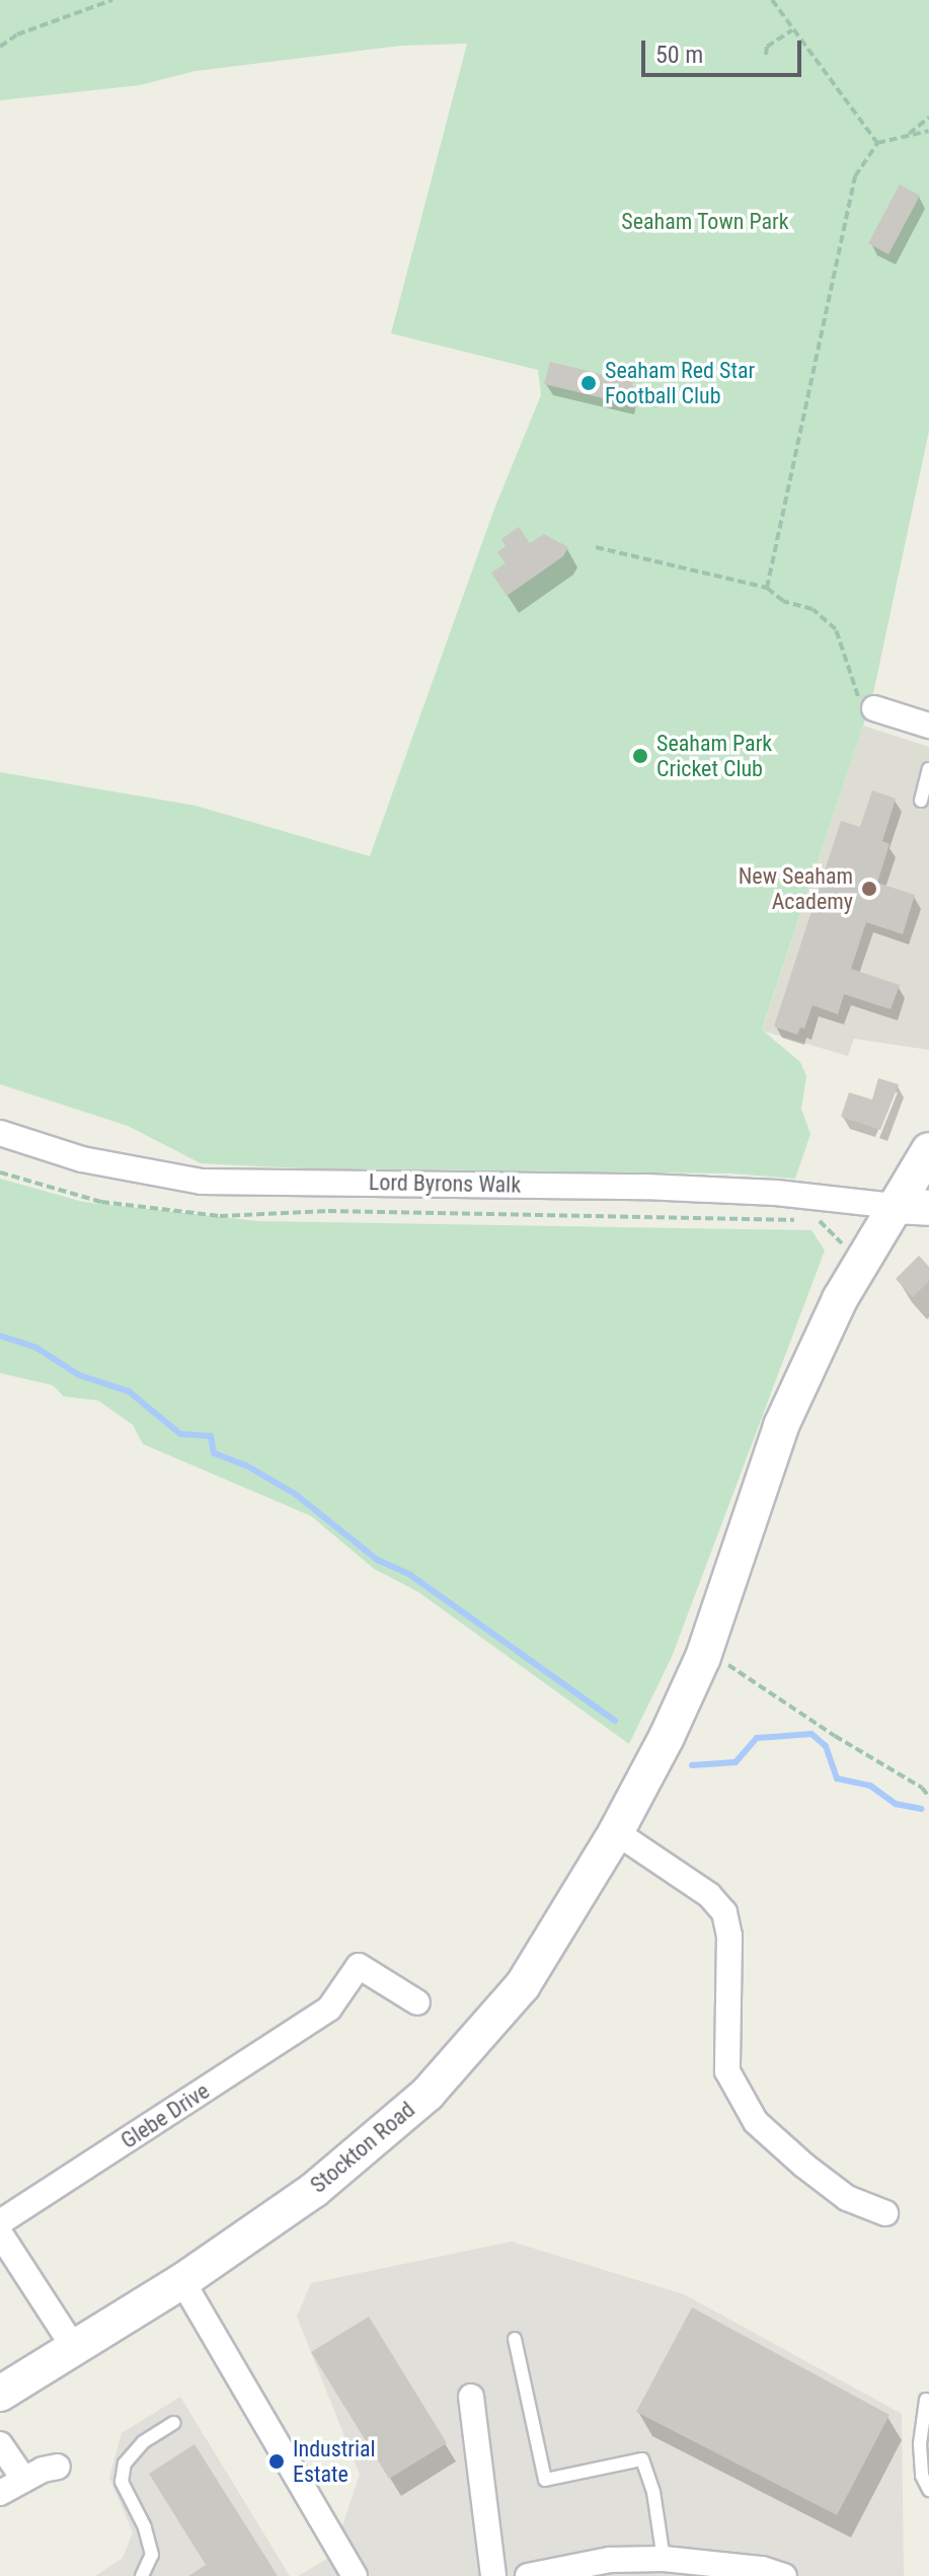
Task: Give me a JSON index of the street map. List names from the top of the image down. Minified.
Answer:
{"streets":{"main road":["Stockton Road"],"street":["Lord Byrons Walk","Glebe Drive"]},"crossings":[["Lord Byrons Walk","Stockton Road"]],"parks":["Seaham Town Park"],"places":["Seaham Red Star Football Club","Seaham Park Cricket Club","New Seaham Academy","Industrial Estate"],"scale_bar":"50 m"}
